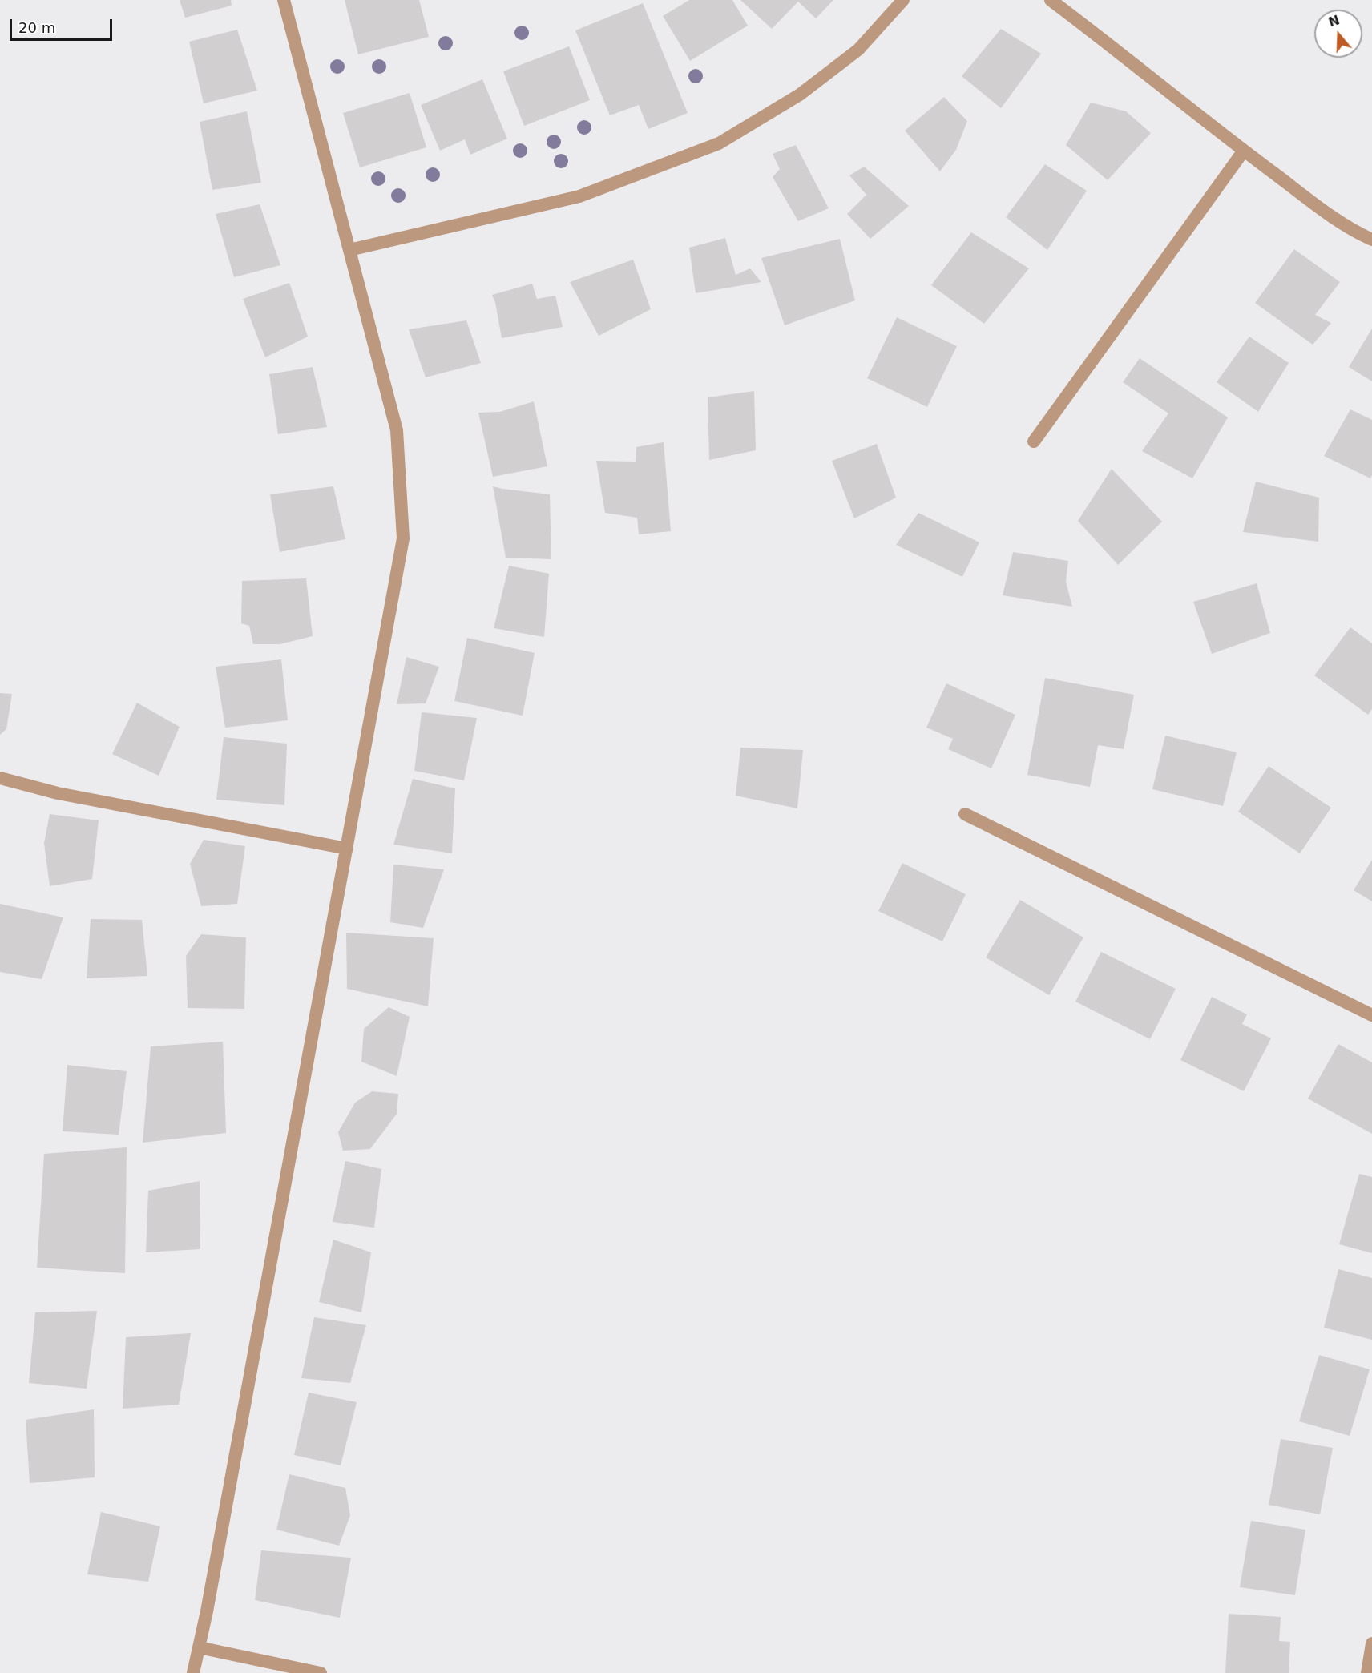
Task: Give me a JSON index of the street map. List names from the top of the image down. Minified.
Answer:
{"scale_bar":"20 m","north":"top"}
